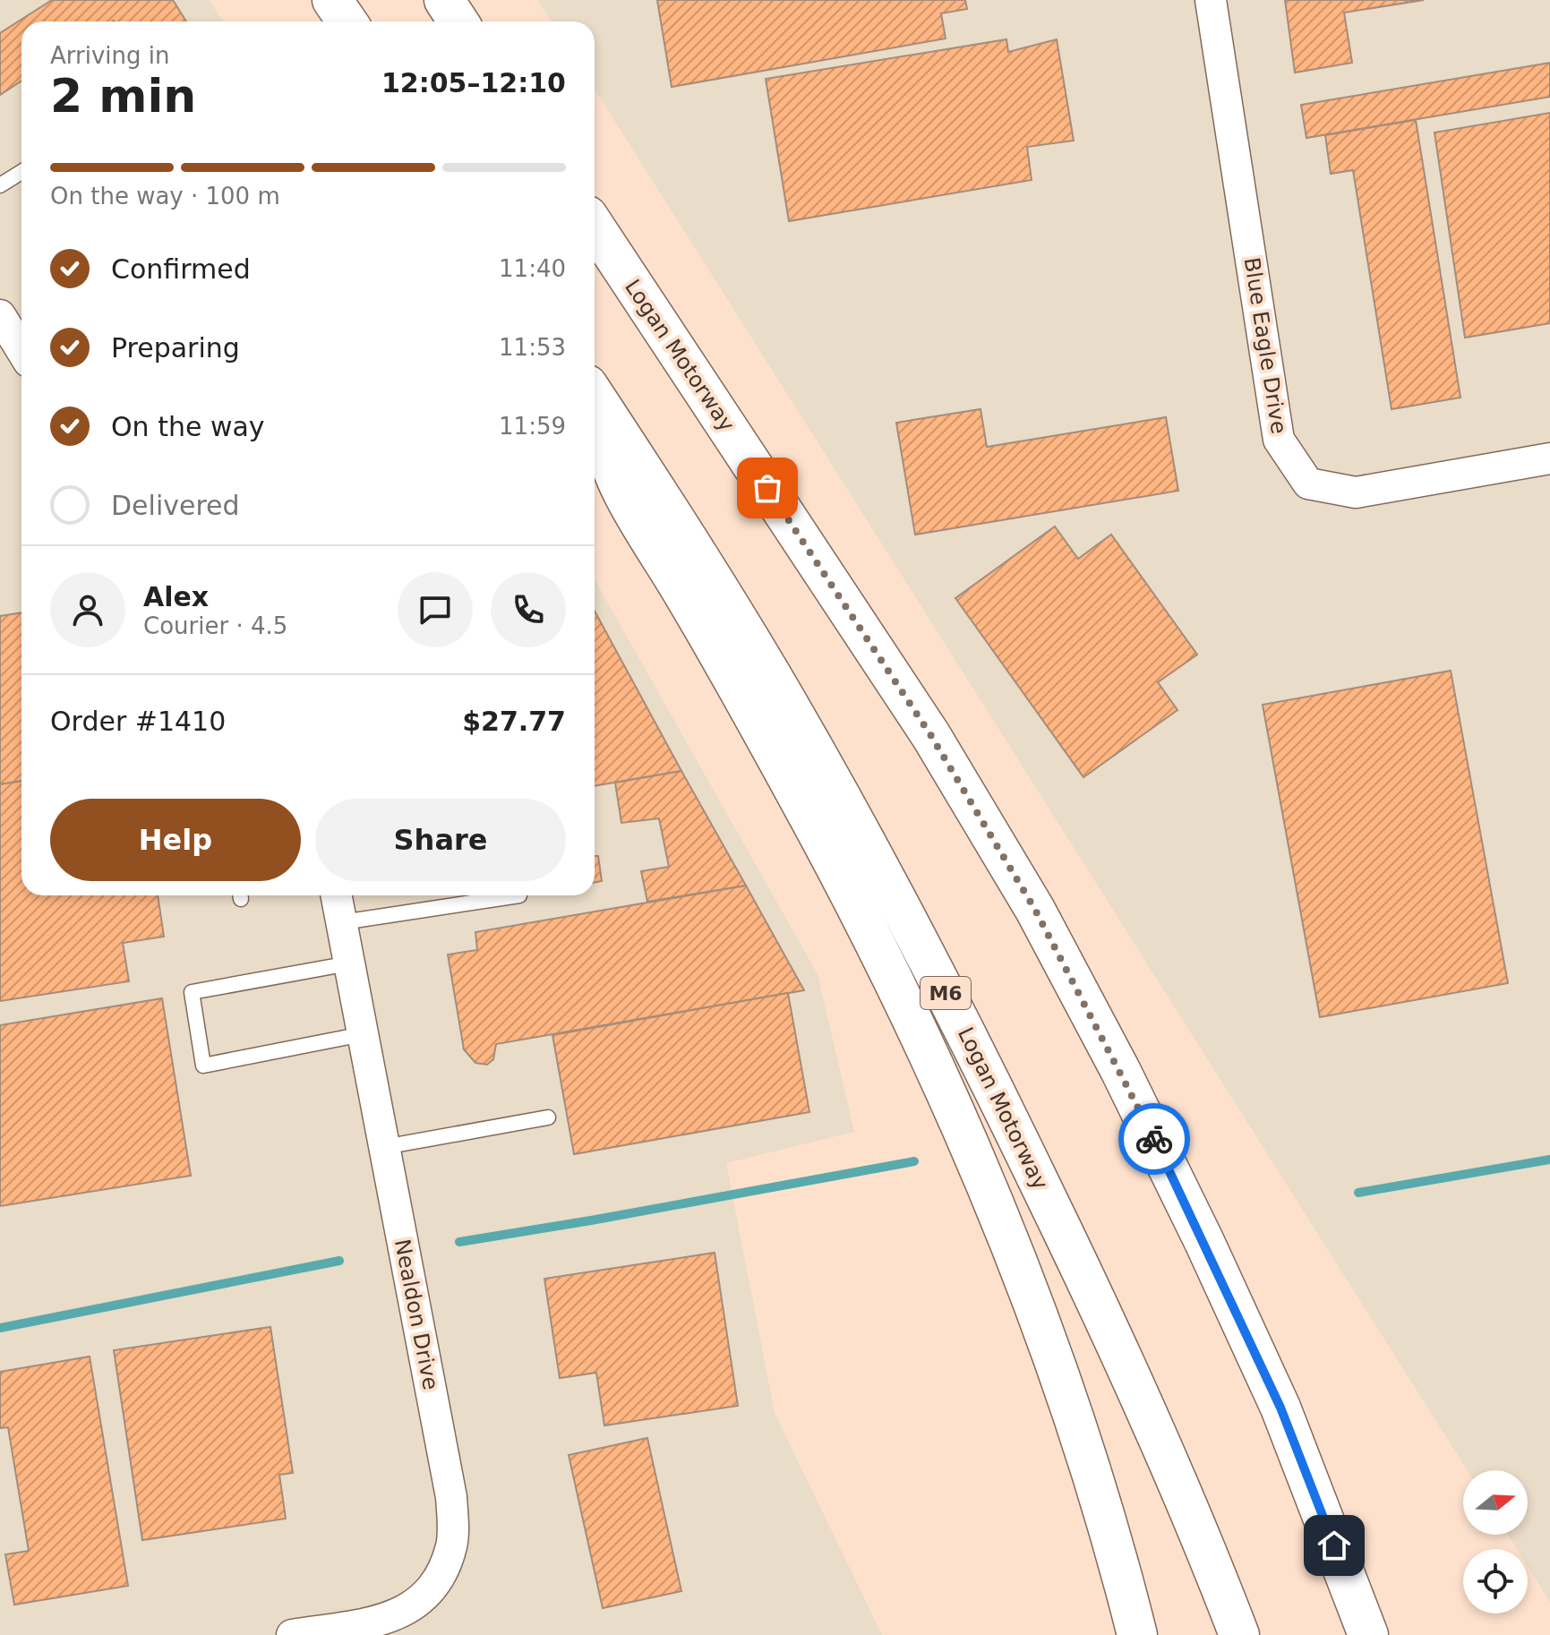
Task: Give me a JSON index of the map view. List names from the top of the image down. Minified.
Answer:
{"streets":{"highway":["Logan Motorway","M6"],"street":["Blue Eagle Drive","Nealdon Drive"]},"north":"right","page":{"heading":["2 min","Arriving in","12:05–12:10"],"panel":["Alex","Courier · 4.5","Order #1410","$27.77"],"bar":"On the way · 100 m","list":[["Confirmed","11:40"],["Preparing","11:53"],["On the way","11:59"],"Delivered"],"buttons":["Help","Share"]}}
